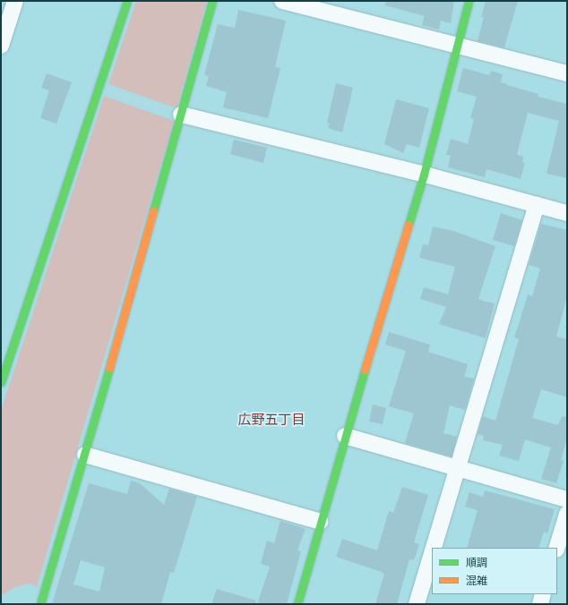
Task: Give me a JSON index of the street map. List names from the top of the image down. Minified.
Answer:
{"districts":["広野五丁目"],"legend":["順調","混雑"]}
